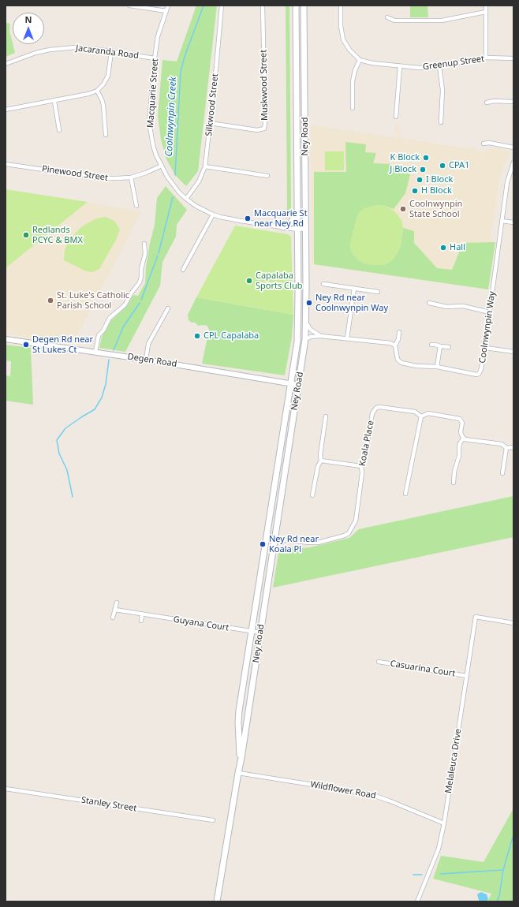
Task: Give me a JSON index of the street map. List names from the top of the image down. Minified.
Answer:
{"streets":{"main road":["Ney Road"],"street":["Jacaranda Road","Greenup Street","Muskwood Street","Macquarie Street","Silkwood Street","Pinewood Street","Coolnwynpin Way","Degen Road","Koala Place","Guyana Court","Casuarina Court","Melaleuca Drive","Wildflower Road","Stanley Street"]},"crossings":[["Jacaranda Road","Macquarie Street"],["Muskwood Street","Silkwood Street"],["Macquarie Street","Silkwood Street"],["Macquarie Street","Ney Road"],["Macquarie Street","Pinewood Street"],["Ney Road","Degen Road"],["Ney Road","Koala Place"],["Ney Road","Guyana Court"],["Ney Road","Wildflower Road"],["Casuarina Court","Melaleuca Drive"],["Melaleuca Drive","Wildflower Road"]],"water":["Coolnwynpin Creek"],"places":["K Block","CPA1","J Block","I Block","H Block","Coolnwynpin State School","Macquarie St near Ney Rd","Redlands PCYC & BMX","Hall","Capalaba Sports Club","St. Luke's Catholic Parish School","Ney Rd near Coolnwynpin Way","CPL Capalaba","Degen Rd near St Lukes Ct","Ney Rd near Koala Pl"],"north":"top"}
